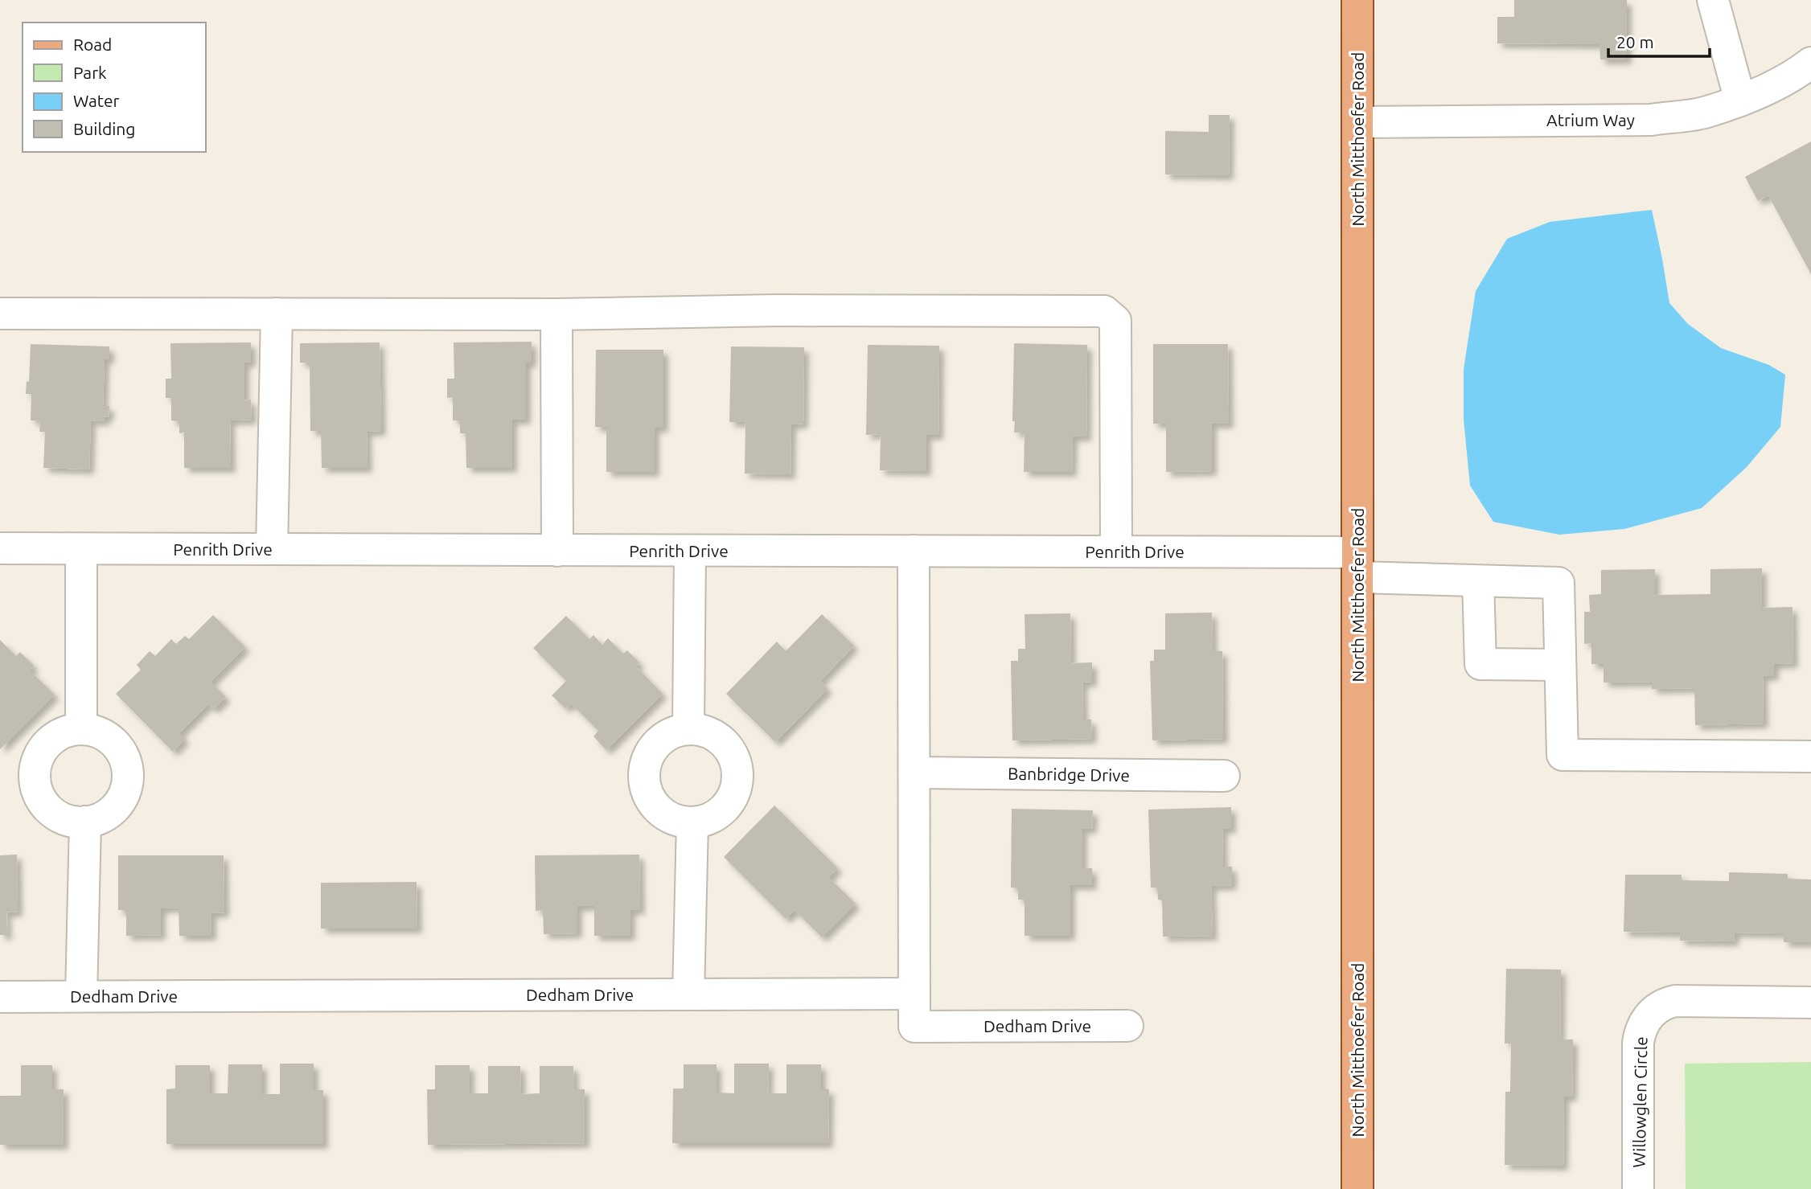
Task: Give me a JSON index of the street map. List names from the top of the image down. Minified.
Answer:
{"streets":{"main road":["North Mitthoefer Road"],"street":["Atrium Way","Penrith Drive","Banbridge Drive","Dedham Drive","Willowglen Circle"]},"crossings":[["Atrium Way","North Mitthoefer Road"],["North Mitthoefer Road","Penrith Drive"]],"legend":["Road","Park","Water","Building"],"scale_bar":"20 m"}
